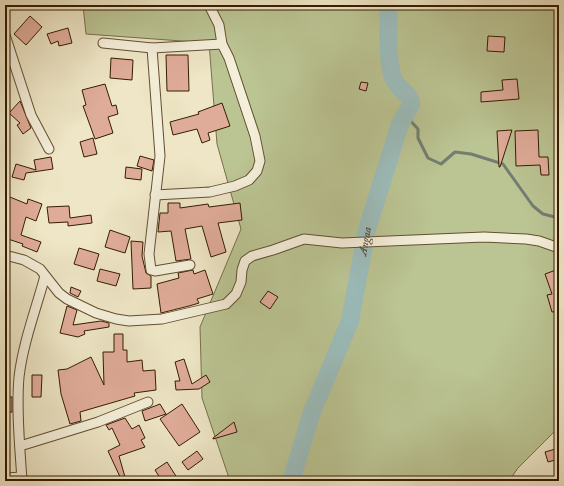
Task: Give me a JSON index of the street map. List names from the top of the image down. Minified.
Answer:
{"water":["Angaa"]}
